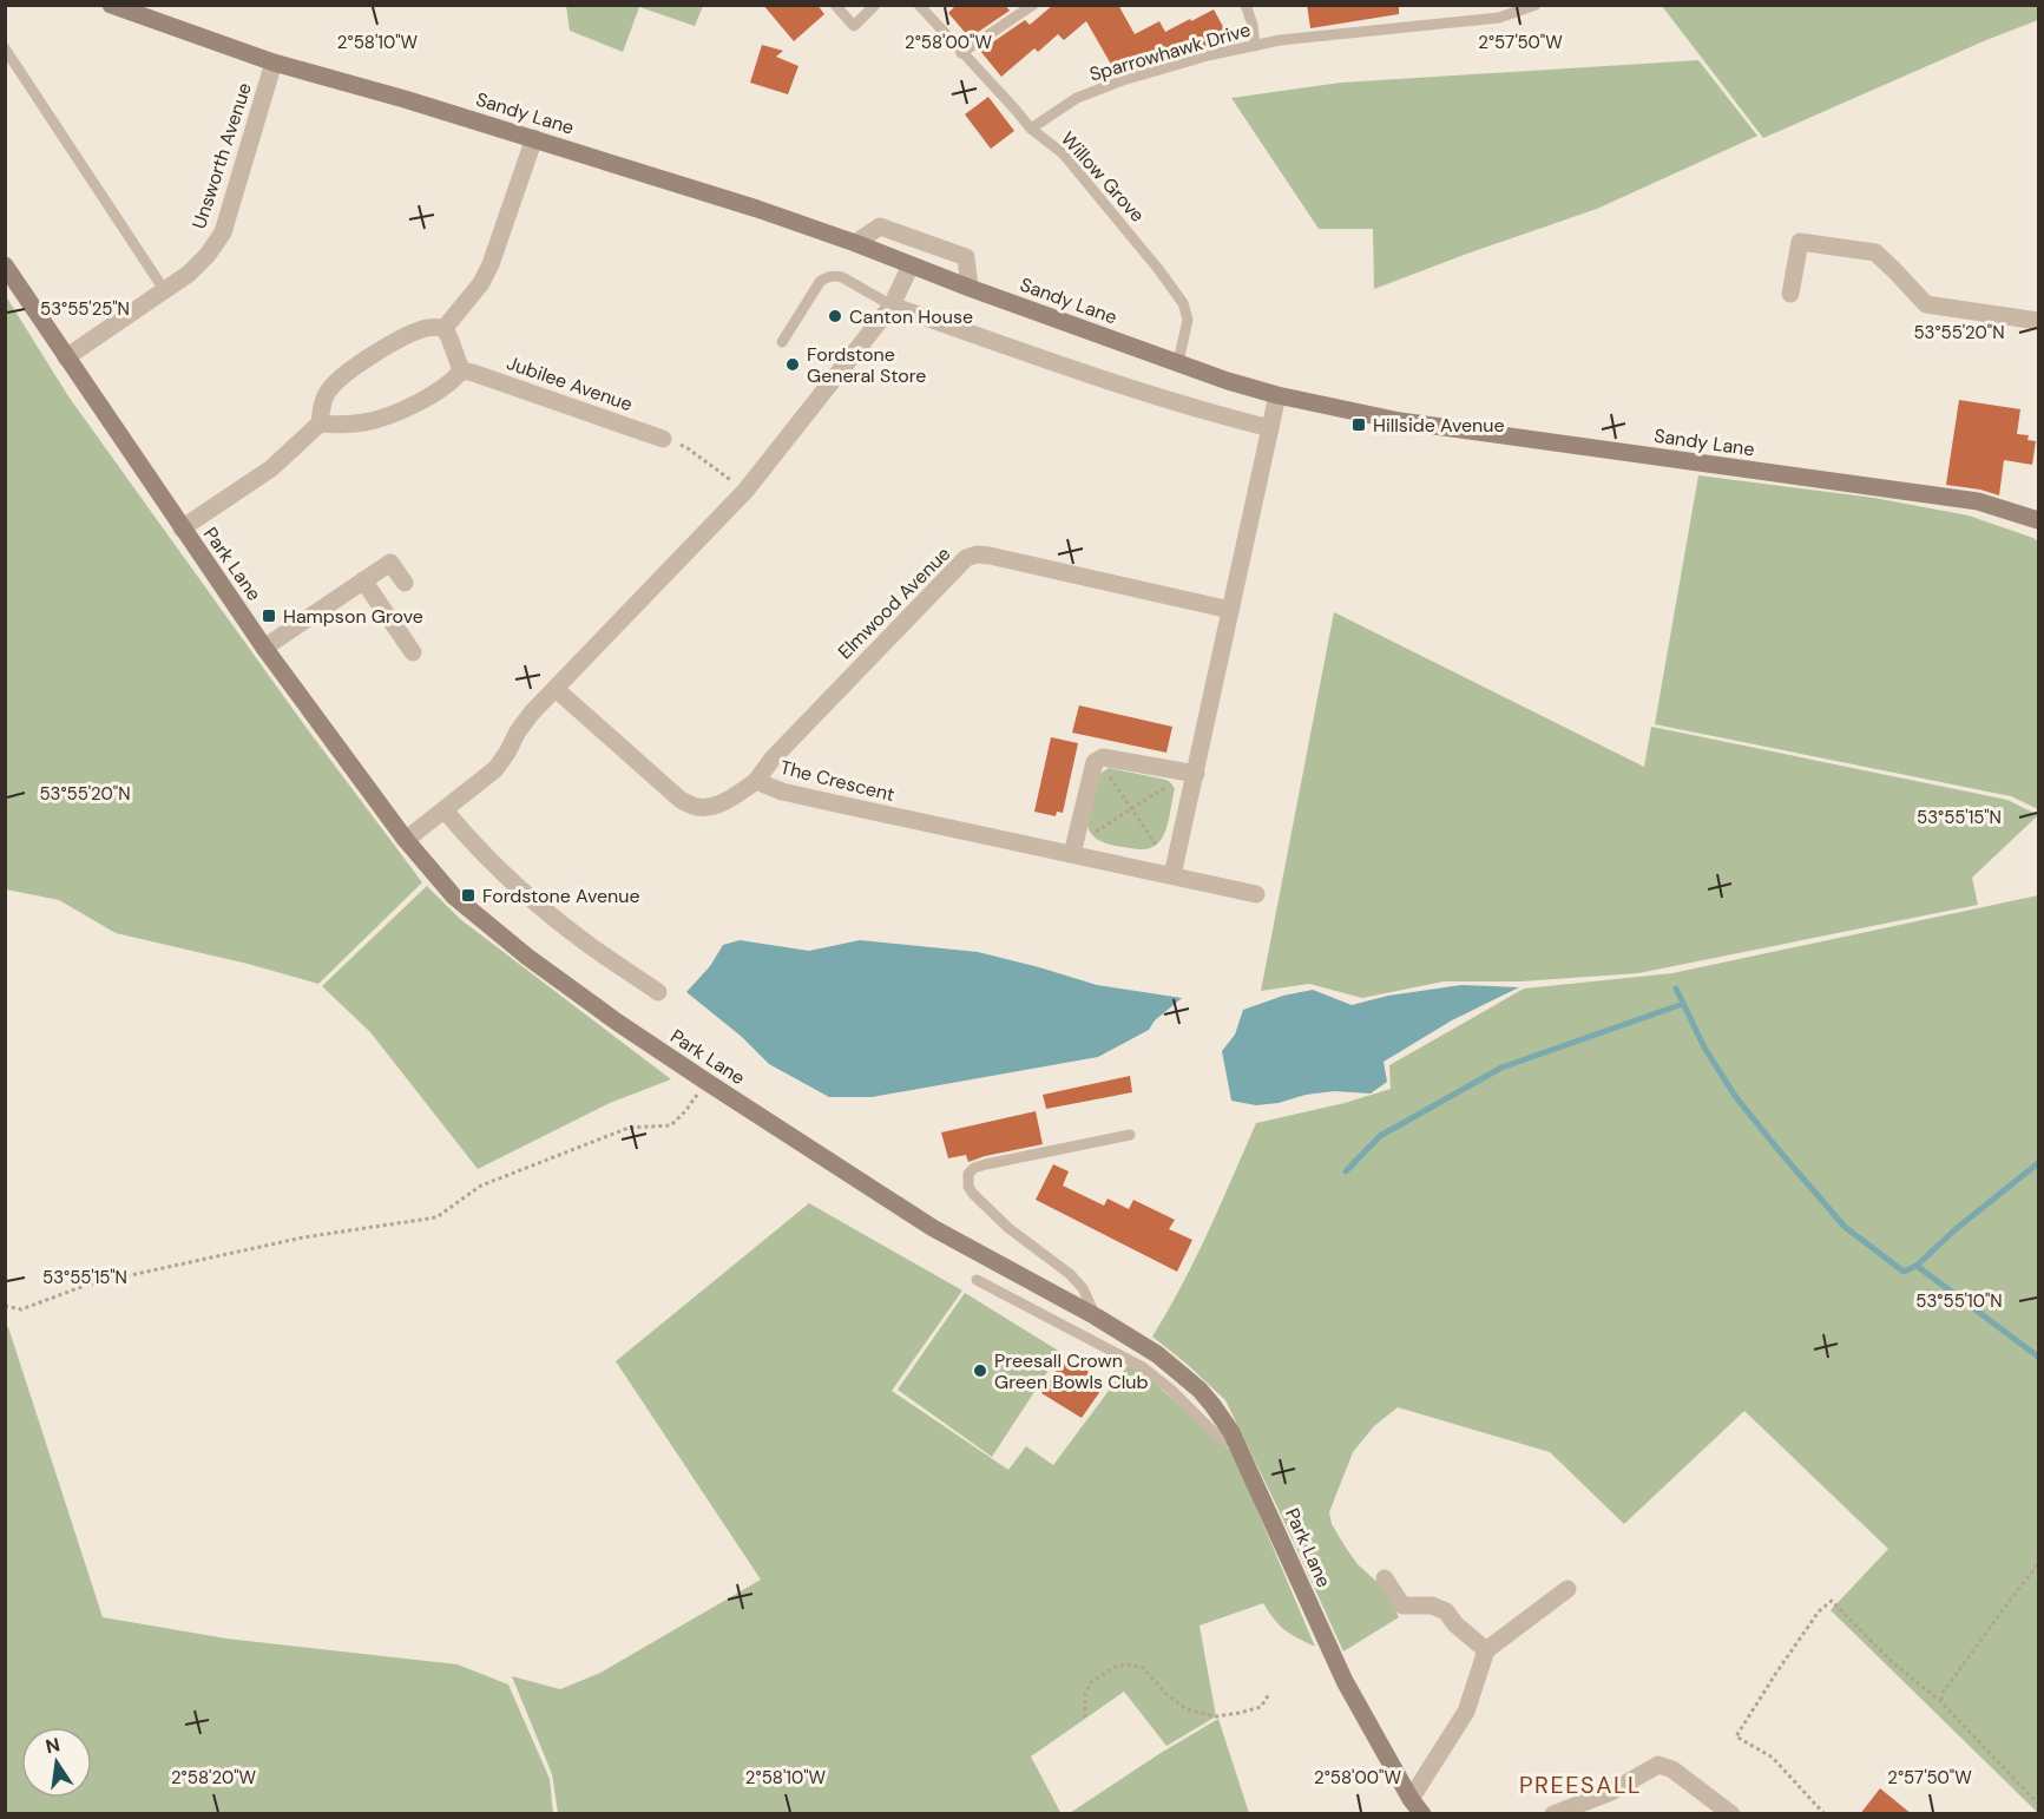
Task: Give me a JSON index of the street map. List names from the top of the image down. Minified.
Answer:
{"streets":{"main road":["Sandy Lane","Park Lane"],"street":["Unsworth Avenue","Jubilee Avenue","Elmwood Avenue","The Crescent"],"lane":["Sparrowhawk Drive","Willow Grove"]},"crossings":[["Sparrowhawk Drive","Willow Grove"],["Sandy Lane","Unsworth Avenue"],["Sandy Lane","Willow Grove"],["Unsworth Avenue","Park Lane"],["Elmwood Avenue","The Crescent"]],"districts":["PREESALL"],"places":{"other":["Canton House","Fordstone General Store","Preesall Crown Green Bowls Club"],"transit":["Hillside Avenue","Hampson Grove","Fordstone Avenue"]},"north":"top","coordinates":["2°58'10\"W","2°58'00\"W","2°57'50\"W","53°55'25\"N","53°55'20\"N","53°55'15\"N","53°55'10\"N","2°58'20\"W"]}
